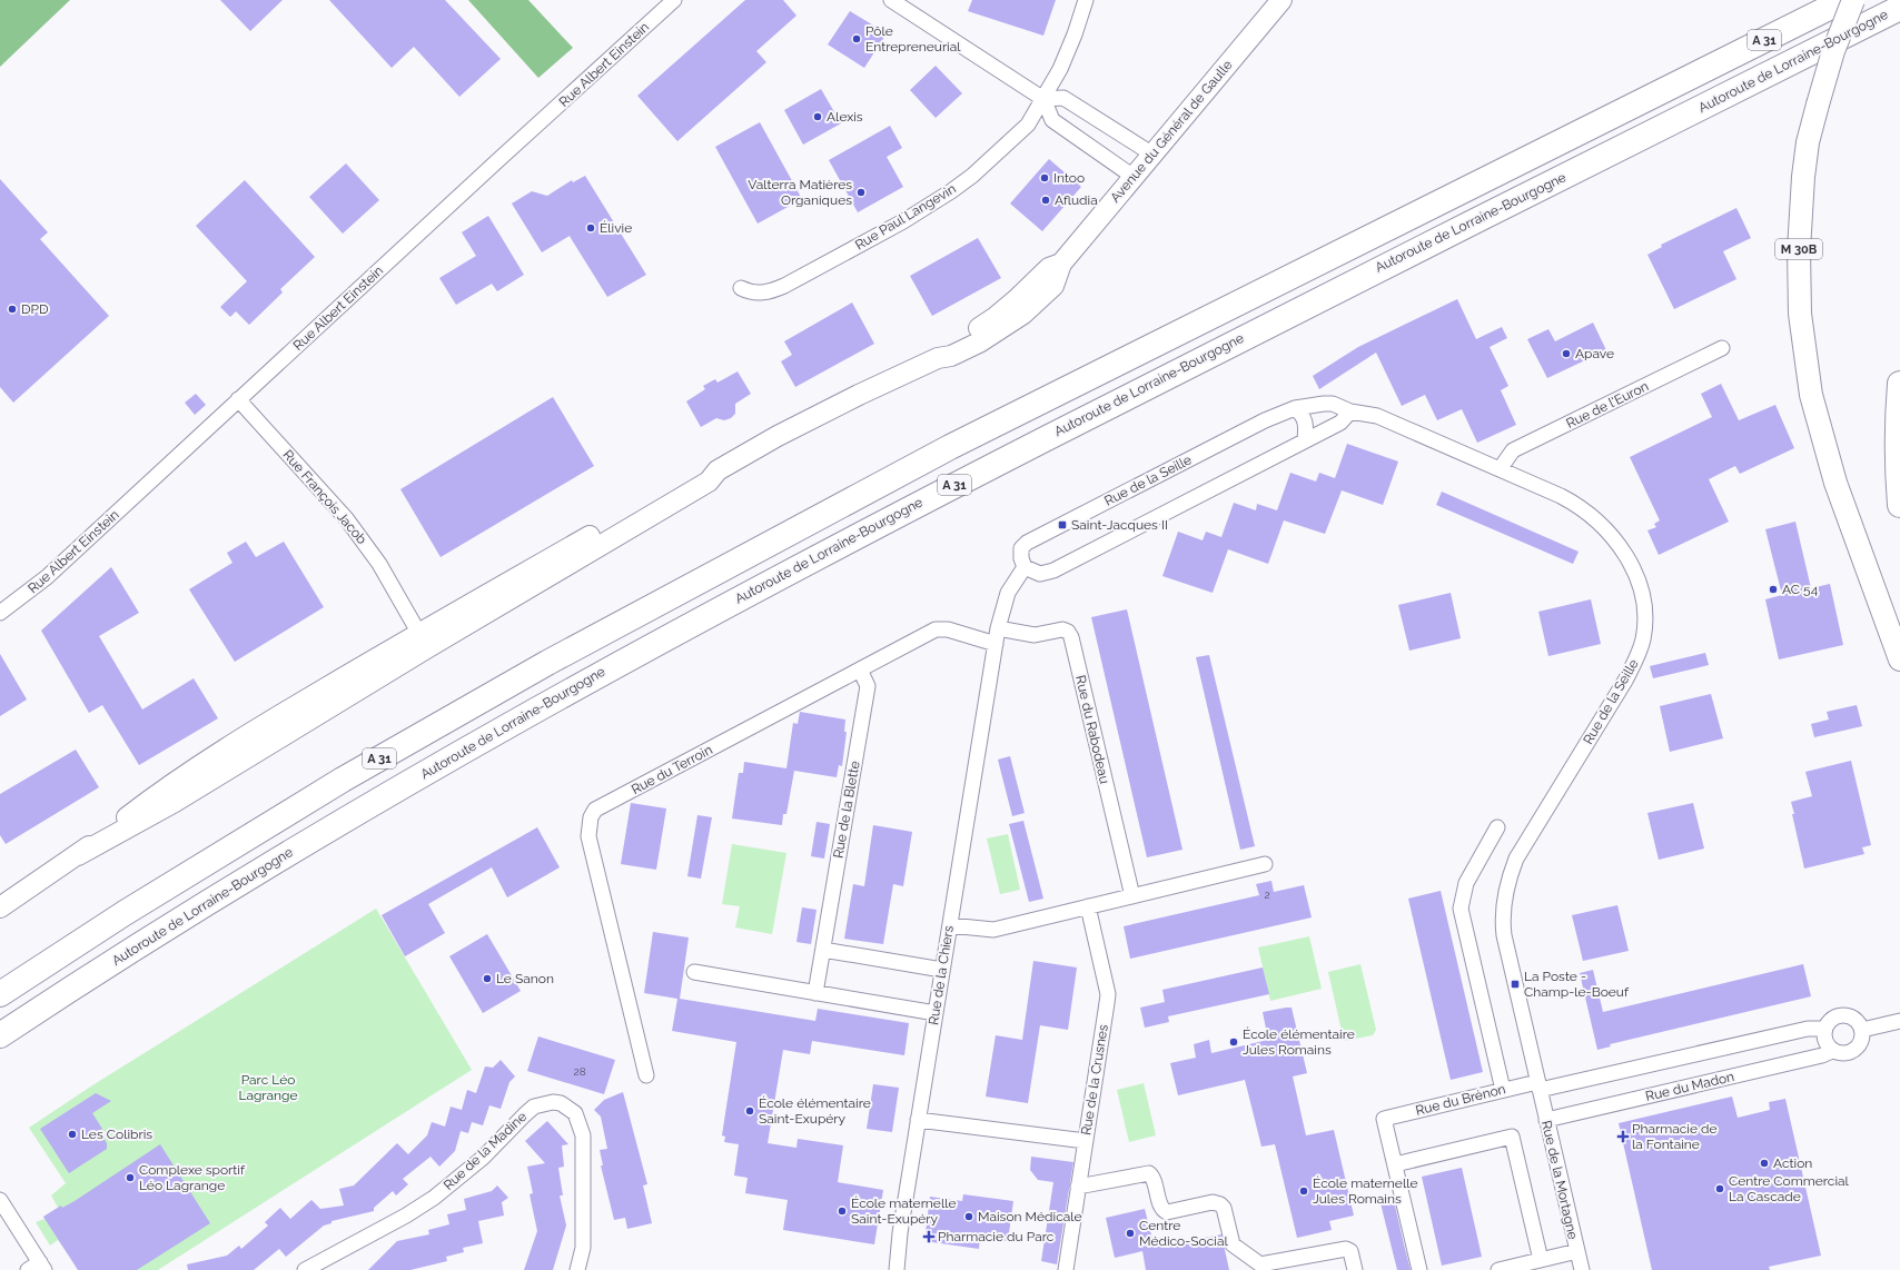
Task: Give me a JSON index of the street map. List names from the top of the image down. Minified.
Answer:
{"streets":{"highway":["A 31","Autoroute de Lorraine-Bourgogne"],"main road":["Avenue du Général de Gaulle","M 30B"],"street":["Rue Albert Einstein","Rue Paul Langevin","Rue de l'Euron","Rue de la Seille","Rue François Jacob","Rue du Rabodeau","Rue du Terroin","Rue de la Blette","Rue de la Chiers","Rue de la Crusnes","Rue du Madon","Rue du Brénon","Rue de la Madine","Rue de la Mortagne"]},"crossings":[["Rue Albert Einstein","Rue François Jacob"],["Avenue du Général de Gaulle","Rue François Jacob"],["Rue de l'Euron","Rue de la Seille"],["Rue de la Seille","Rue du Brénon"],["Rue de la Seille","Rue de la Mortagne"],["Rue du Terroin","Rue de la Blette"],["Rue du Terroin","Rue de la Chiers"],["Rue de la Chiers","Rue de la Crusnes"],["Rue du Madon","Rue de la Mortagne"],["Rue du Brénon","Rue de la Mortagne"]],"parks":["Parc Léo Lagrange"],"places":{"other":["Pôle Entrepreneurial","Alexis","Intoo","Valterra Matières Organiques","Afludia","Élivie","DPD","Apave","AC 54","Le Sanon","École élémentaire Jules Romains","École élémentaire Saint-Exupéry","Les Colibris","Action","Complexe sportif Léo Lagrange","Centre Commercial La Cascade","École maternelle Jules Romains","École maternelle Saint-Exupéry","Maison Médicale","Centre Médico-Social"],"transit":["Saint-Jacques II","La Poste - Champ-le-Boeuf"],"health":["Pharmacie de la Fontaine","Pharmacie du Parc"]},"house_numbers":["2","28"]}
